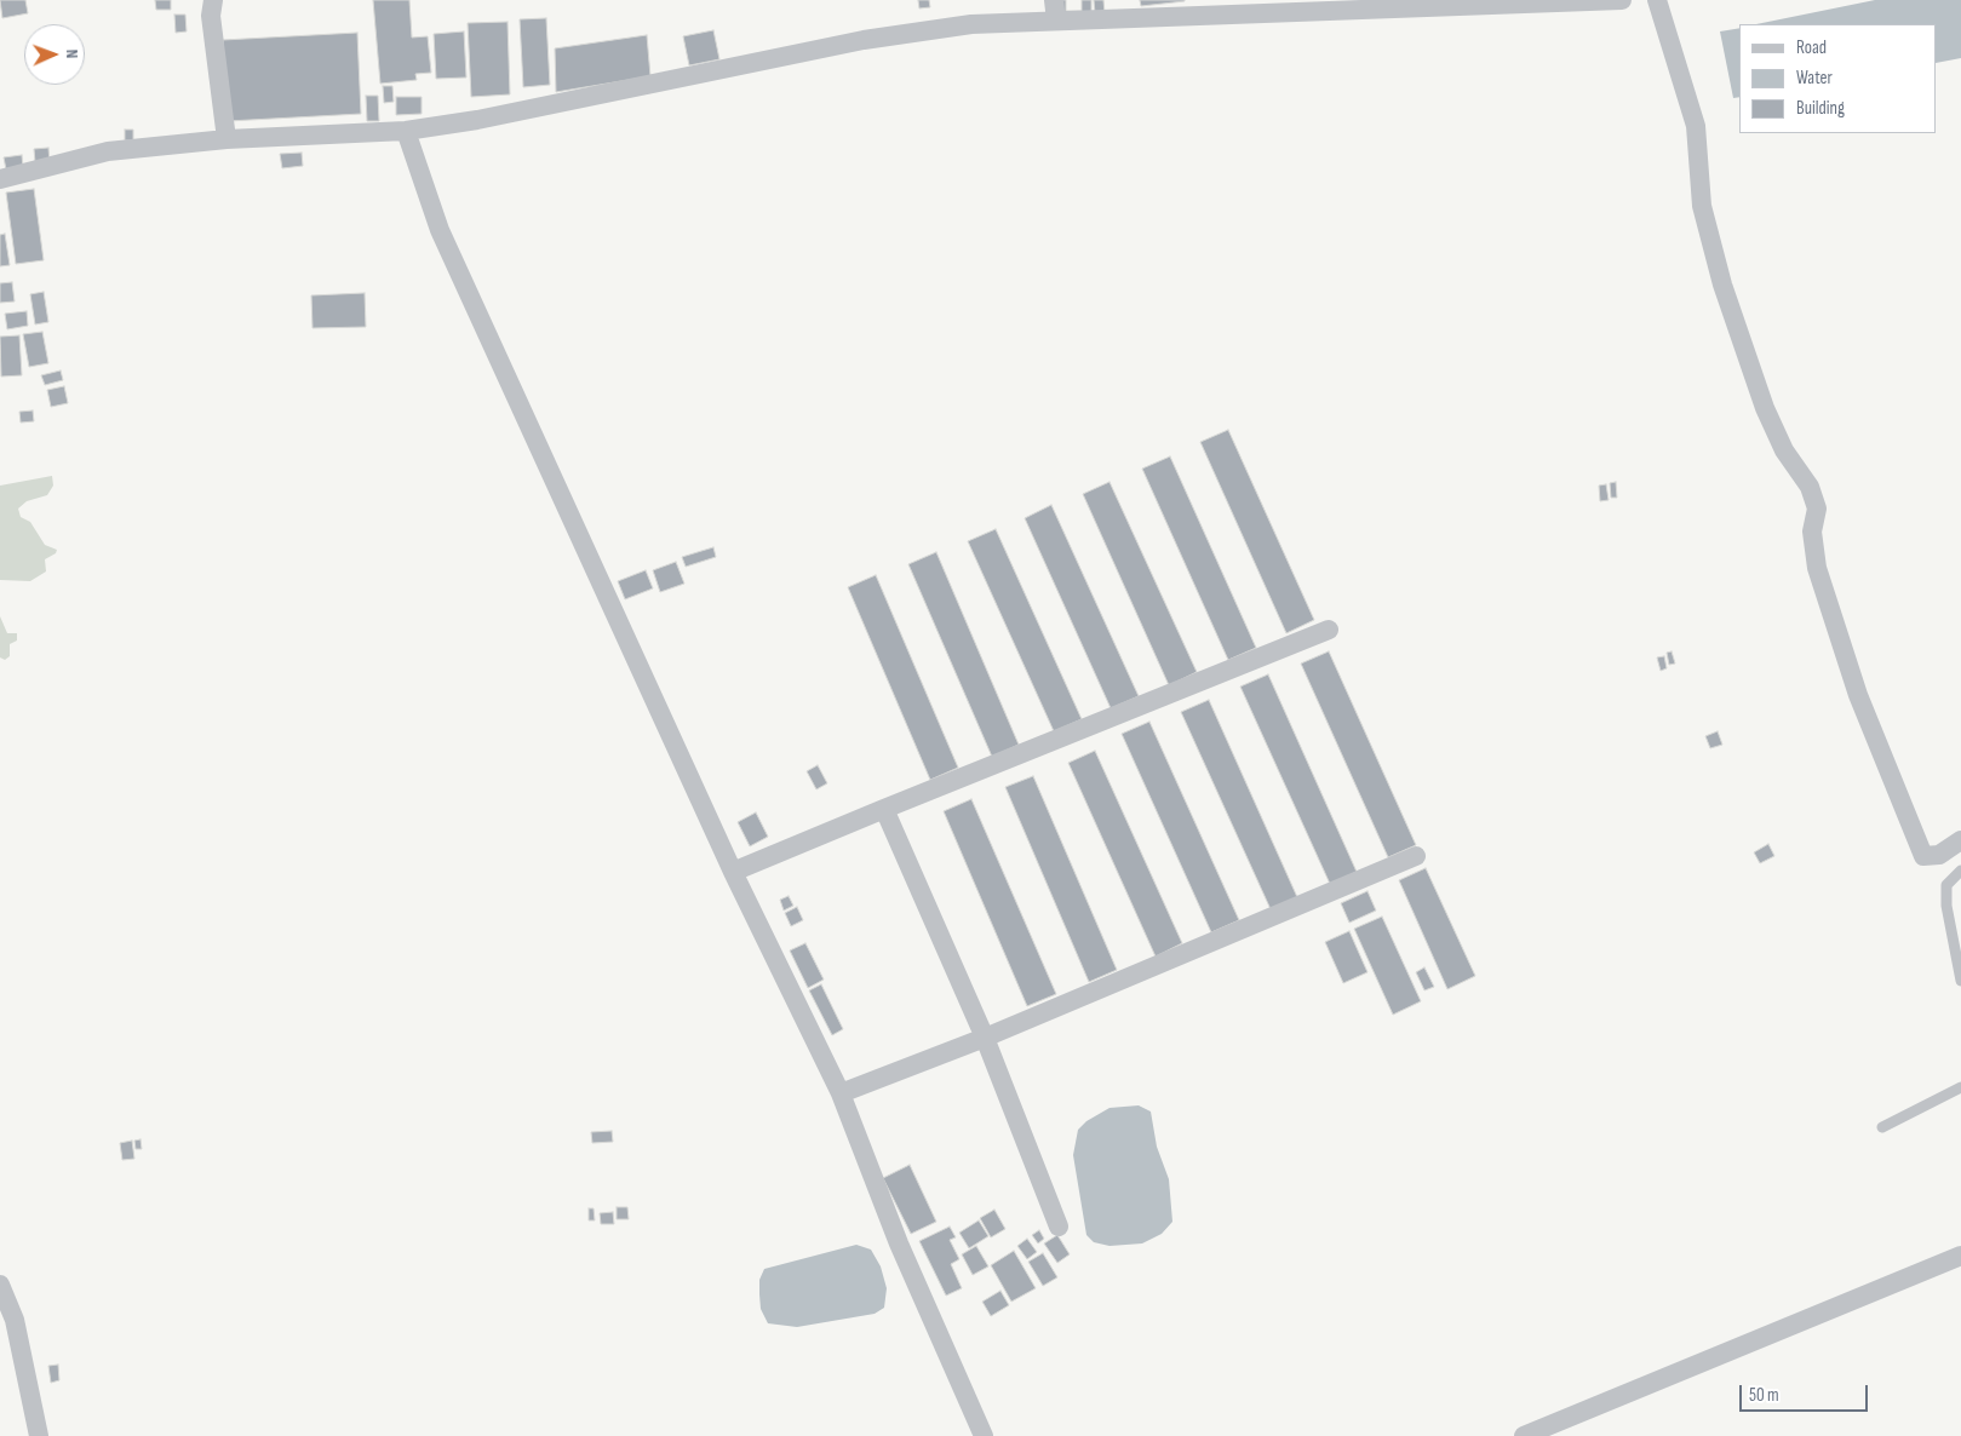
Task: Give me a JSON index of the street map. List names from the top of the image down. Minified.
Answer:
{"legend":["Road","Water","Building"],"scale_bar":"50 m","north":"right"}
